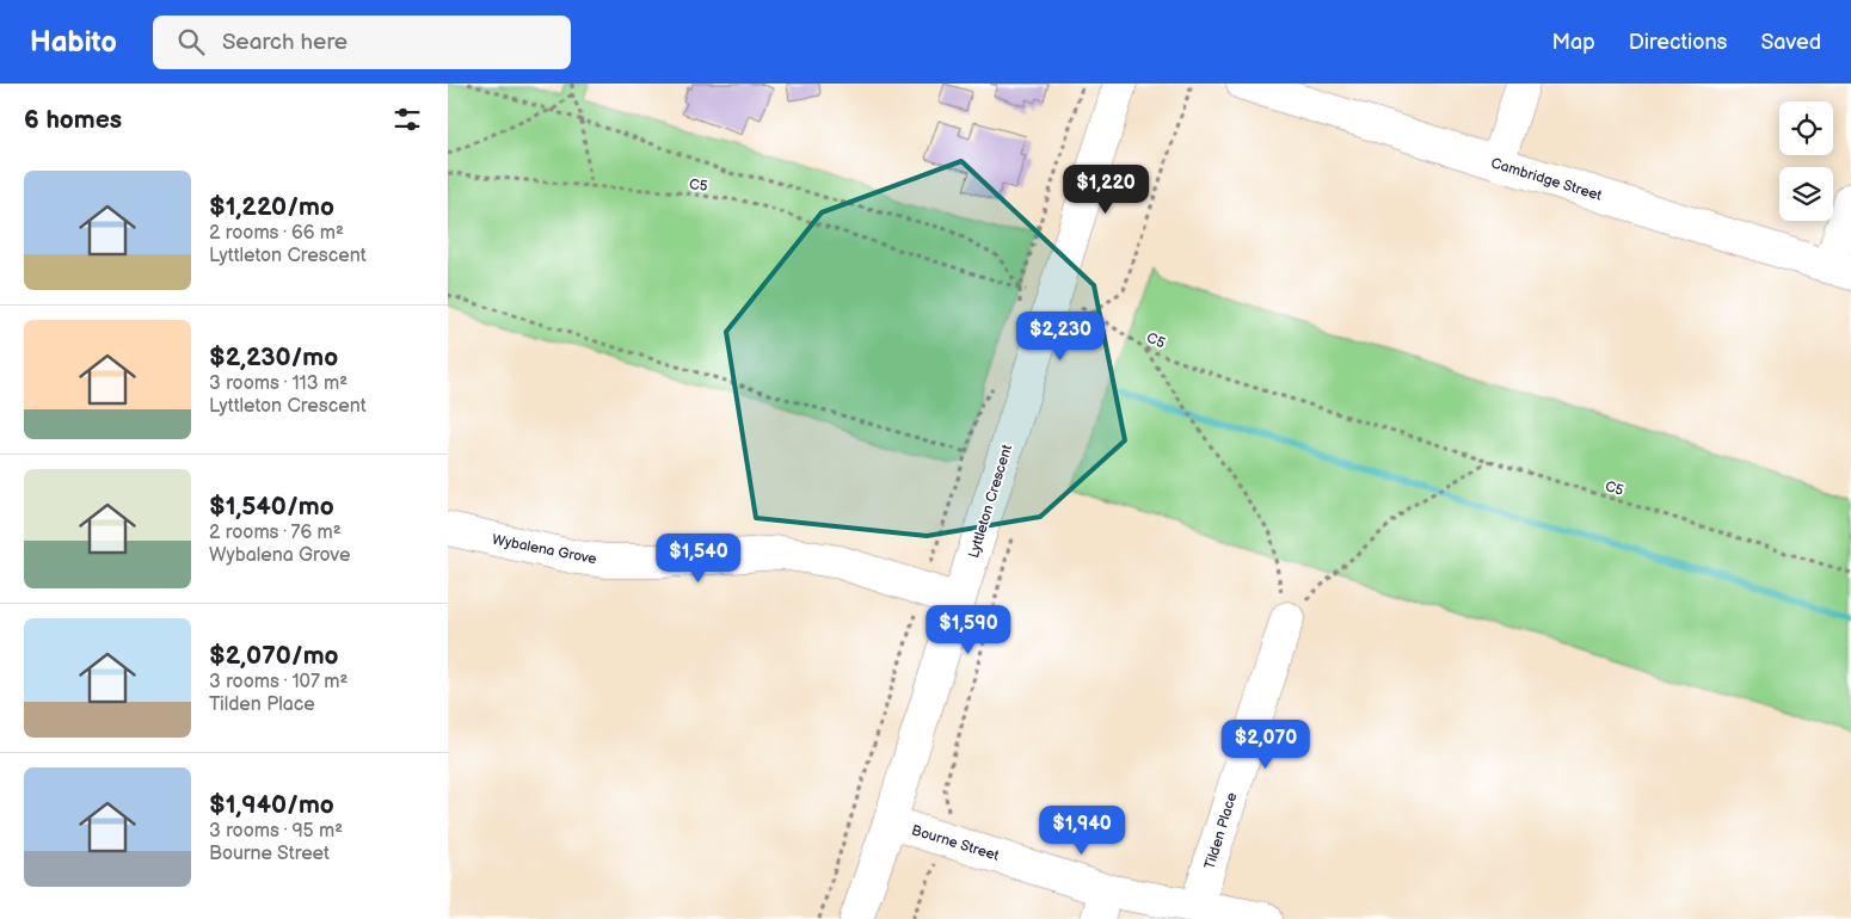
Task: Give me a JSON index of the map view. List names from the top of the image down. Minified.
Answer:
{"streets":{"street":["Cambridge Street","Lyttleton Crescent","Wybalena Grove","Tilden Place","Bourne Street"],"path":["C5"]},"crossings":[["C5","Lyttleton Crescent"],["Lyttleton Crescent","Wybalena Grove"],["Lyttleton Crescent","Bourne Street"],["Tilden Place","Bourne Street"]],"page":{"header":"Habito","search":"Search here","nav":["Map","Directions","Saved"],"heading":"6 homes","list":[{"name":"$1,220/mo","note":"2 rooms · 66 m² · Lyttleton Crescent"},{"name":"$2,230/mo","note":"3 rooms · 113 m² · Lyttleton Crescent"},{"name":"$1,540/mo","note":"2 rooms · 76 m² · Wybalena Grove"},{"name":"$2,070/mo","note":"3 rooms · 107 m² · Tilden Place"},{"name":"$1,940/mo","note":"3 rooms · 95 m² · Bourne Street"}],"price":["$1,220","$2,230","$1,540","$1,590","$2,070","$1,940"]}}
